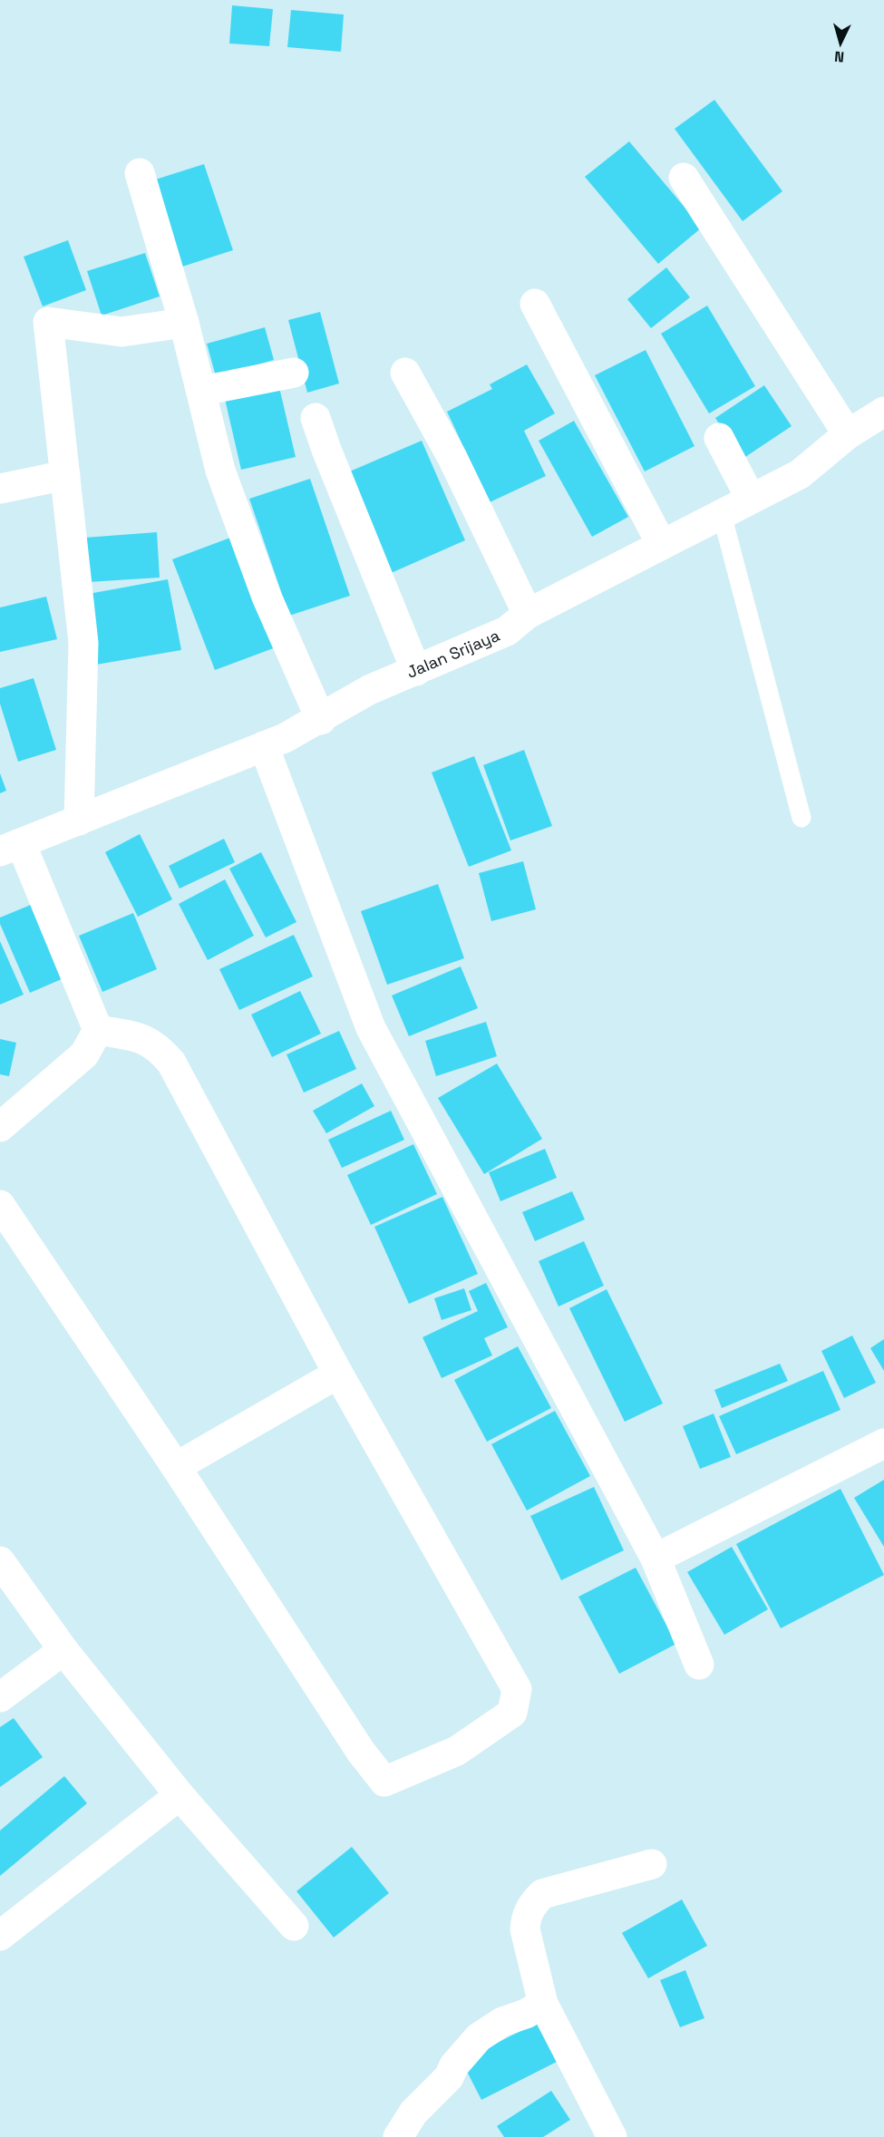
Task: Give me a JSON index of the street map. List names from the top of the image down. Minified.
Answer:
{"streets":{"street":["Jalan Srijaya"]},"north":"bottom"}
